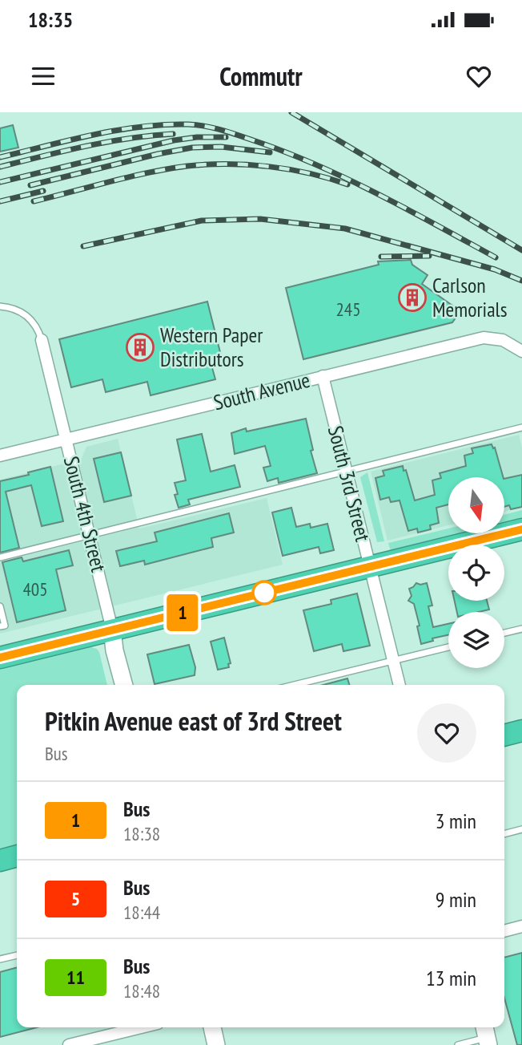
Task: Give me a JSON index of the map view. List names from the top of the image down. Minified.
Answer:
{"streets":{"main road":["South 4th Street"],"street":["South Avenue","South 3rd Street"]},"crossings":[["South Avenue","South 3rd Street"],["South Avenue","South 4th Street"]],"places":{"building":["Carlson Memorials","Western Paper Distributors"]},"lines":["bus line 1"],"house_numbers":["245","405"],"north":"bottom","page":{"status":"18:35","header":"Commutr","on_map":"1","heading":["Pitkin Avenue east of 3rd Street","Bus"],"list":[{"mark":"1","name":"Bus","note":"18:38","value":"3 min"},{"mark":"5","name":"Bus","note":"18:44","value":"9 min"},{"mark":"11","name":"Bus","note":"18:48","value":"13 min"}]}}
